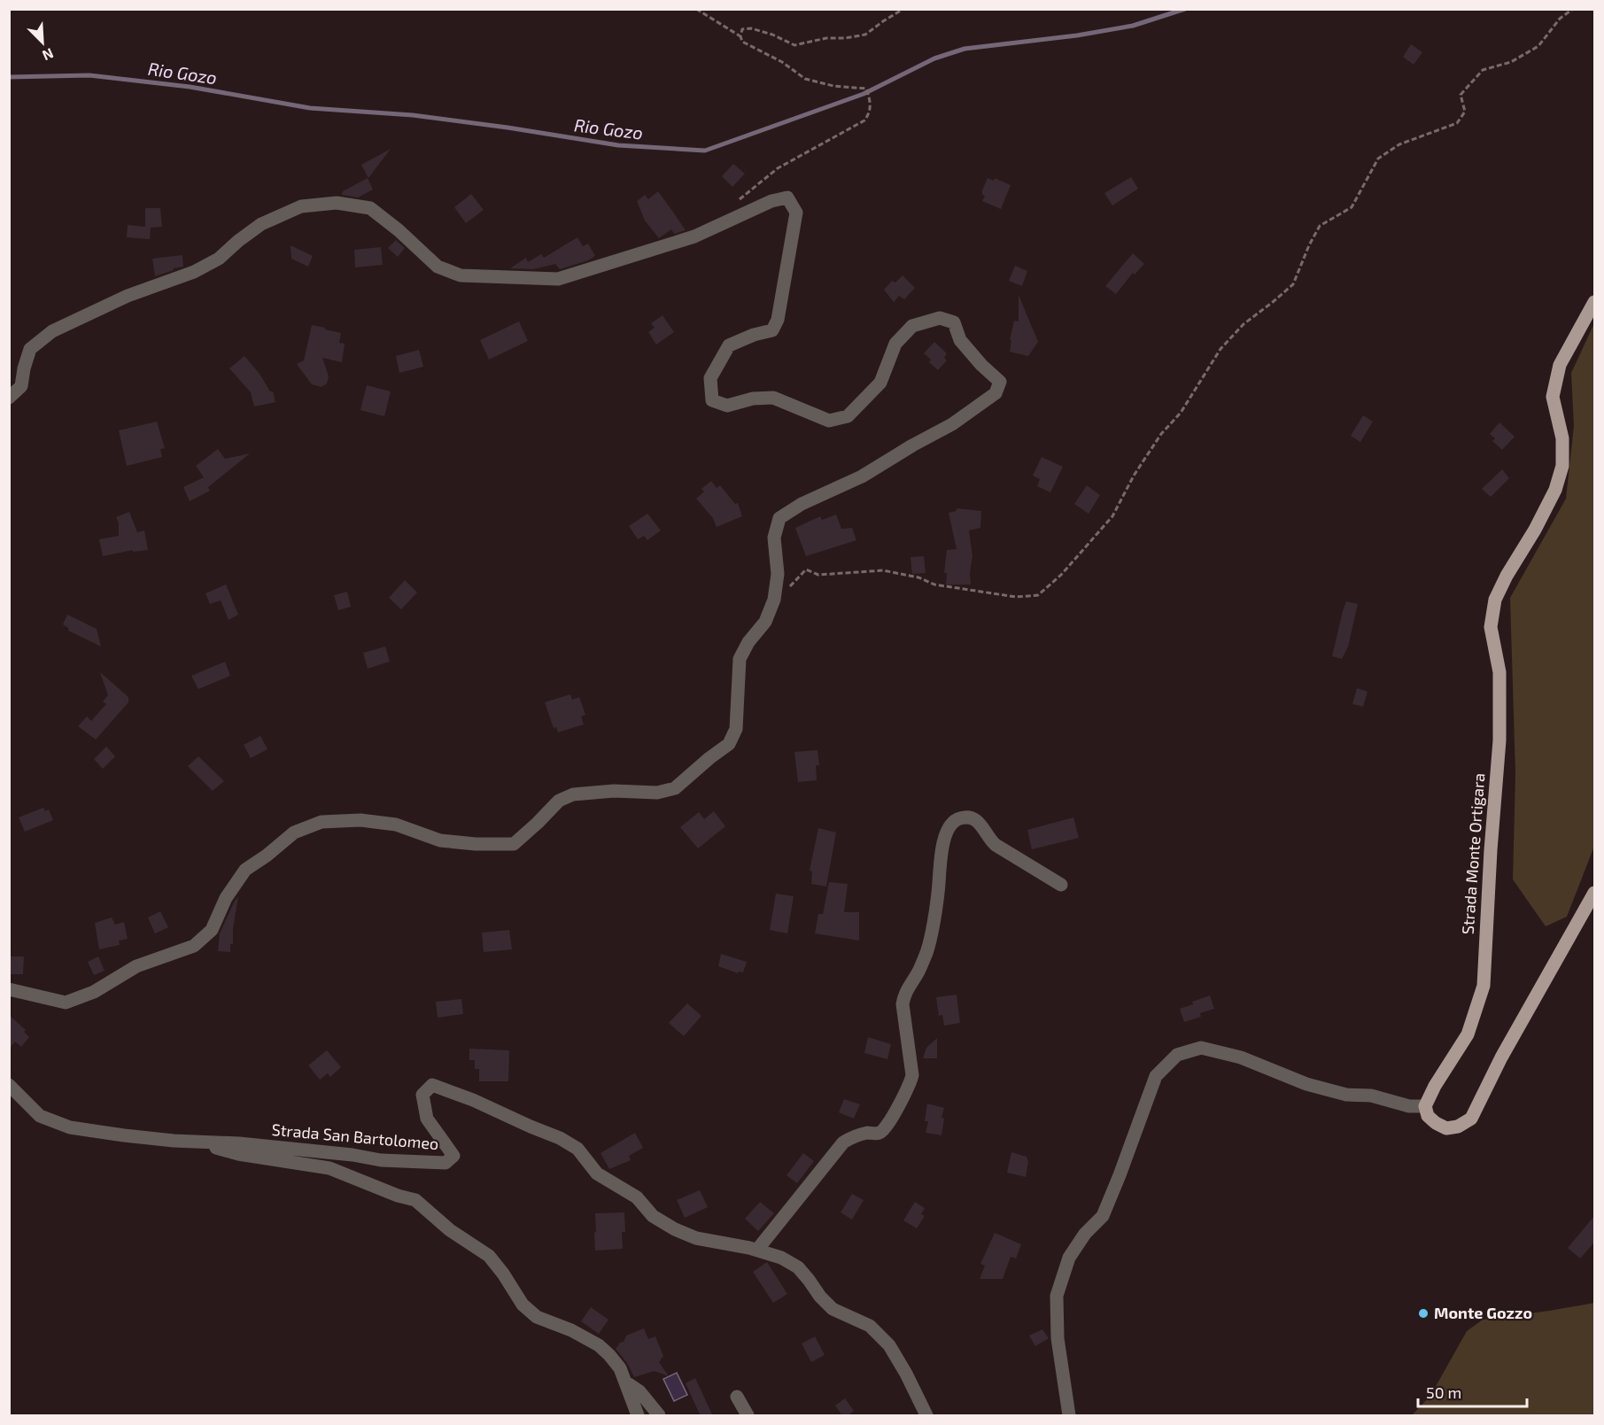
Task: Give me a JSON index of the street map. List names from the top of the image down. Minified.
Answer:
{"streets":{"main road":["Strada Monte Ortigara"],"street":["Strada San Bartolomeo"]},"water":["Rio Gozo"],"places":["Monte Gozzo"],"scale_bar":"50 m","north":"bottom right"}
